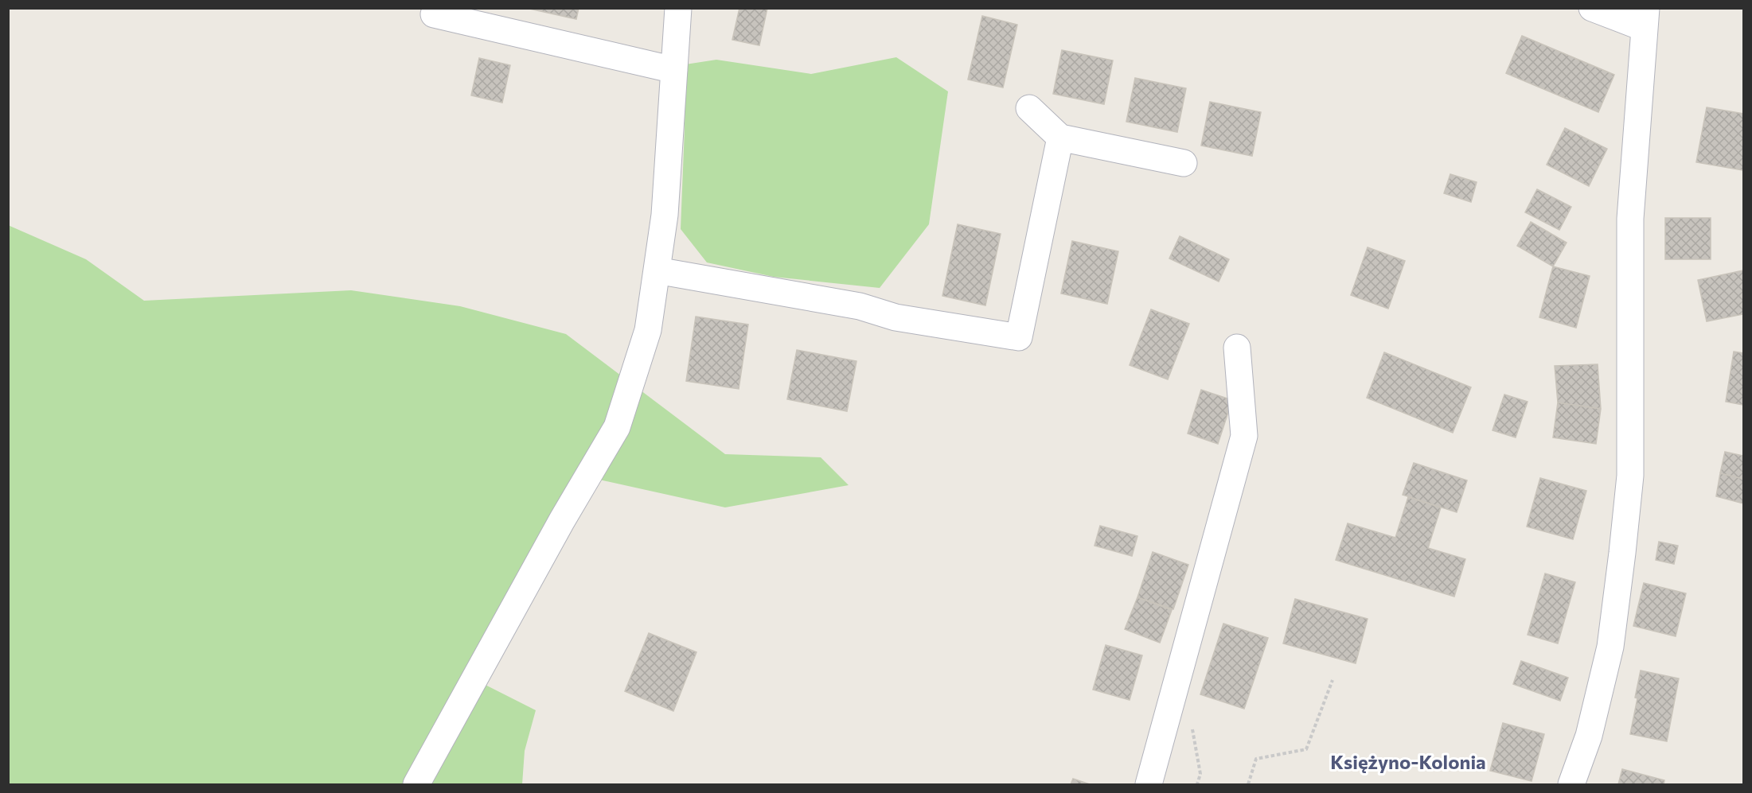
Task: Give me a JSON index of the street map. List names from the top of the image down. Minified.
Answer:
{"districts":["Księżyno-Kolonia"]}
